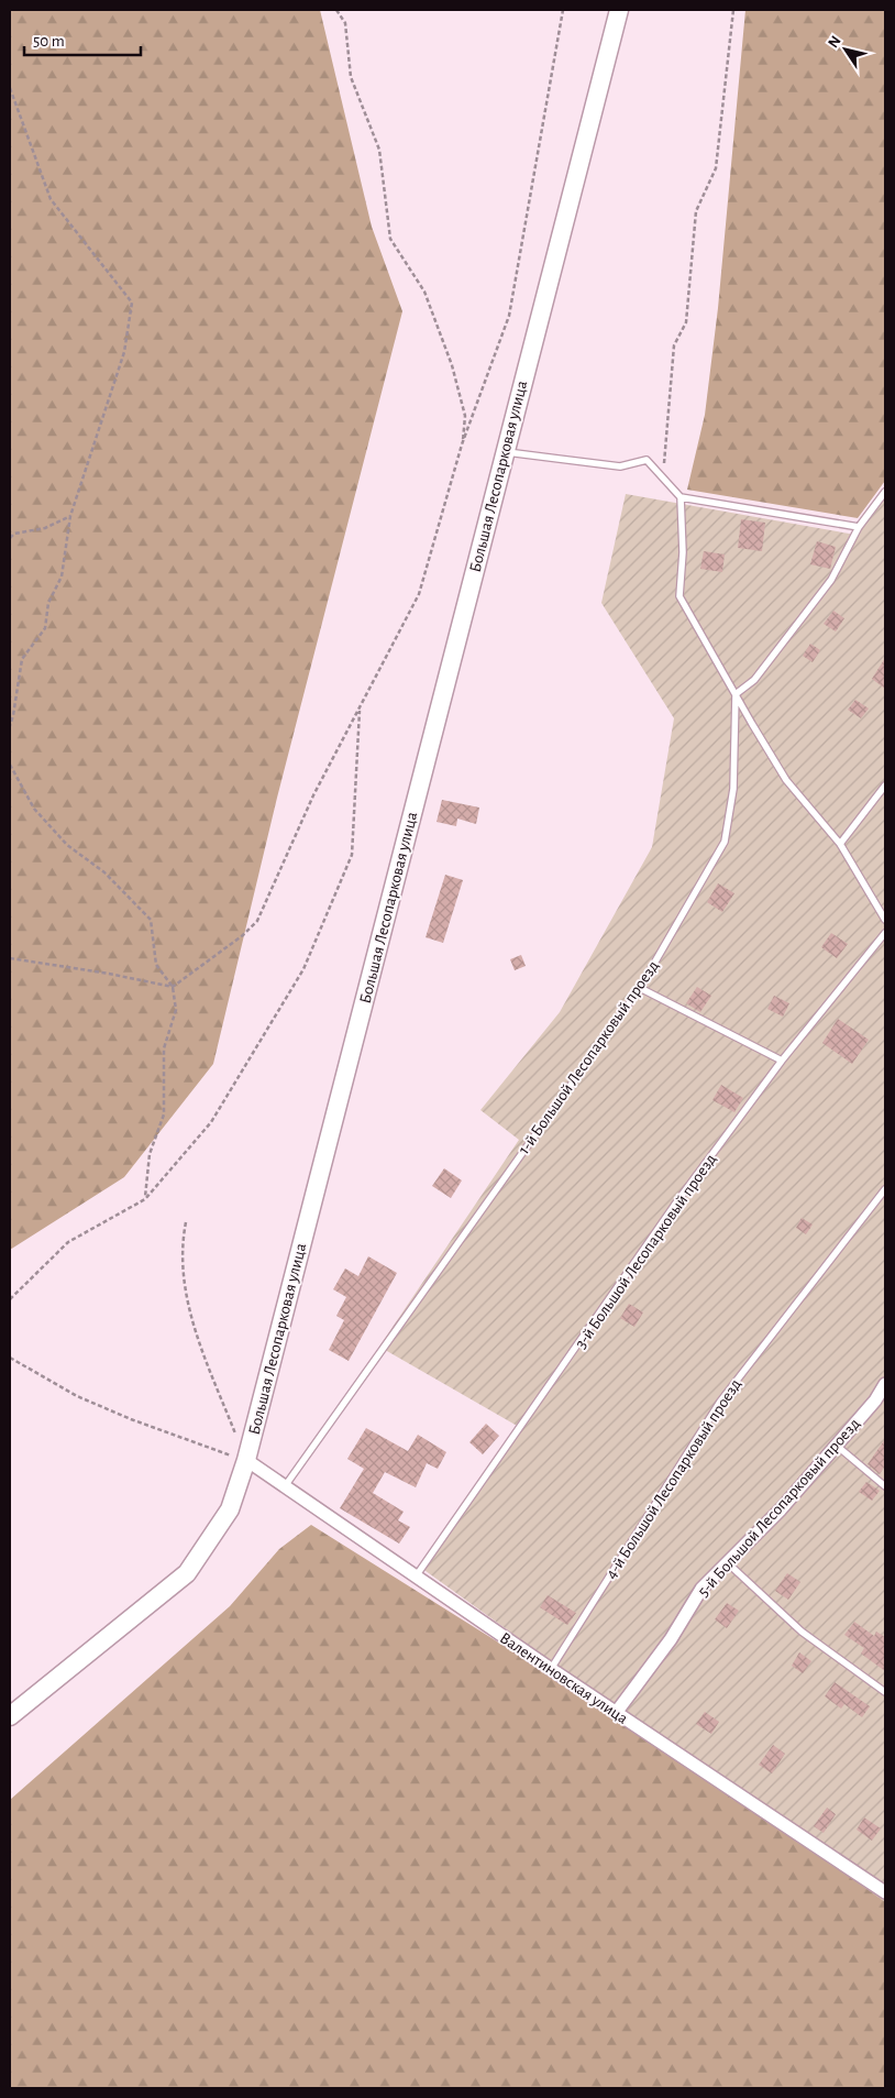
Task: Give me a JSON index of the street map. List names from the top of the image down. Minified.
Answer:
{"streets":{"main road":["Большая Лесопарковая улица"],"street":["5-й Большой Лесопарковый проезд","Валентиновская улица"],"lane":["1-й Большой Лесопарковый проезд","3-й Большой Лесопарковый проезд","4-й Большой Лесопарковый проезд"]},"crossings":[["Большая Лесопарковая улица","Валентиновская улица"],["1-й Большой Лесопарковый проезд","Валентиновская улица"],["3-й Большой Лесопарковый проезд","Валентиновская улица"],["4-й Большой Лесопарковый проезд","Валентиновская улица"],["5-й Большой Лесопарковый проезд","Валентиновская улица"]],"scale_bar":"50 m","north":"top left"}
